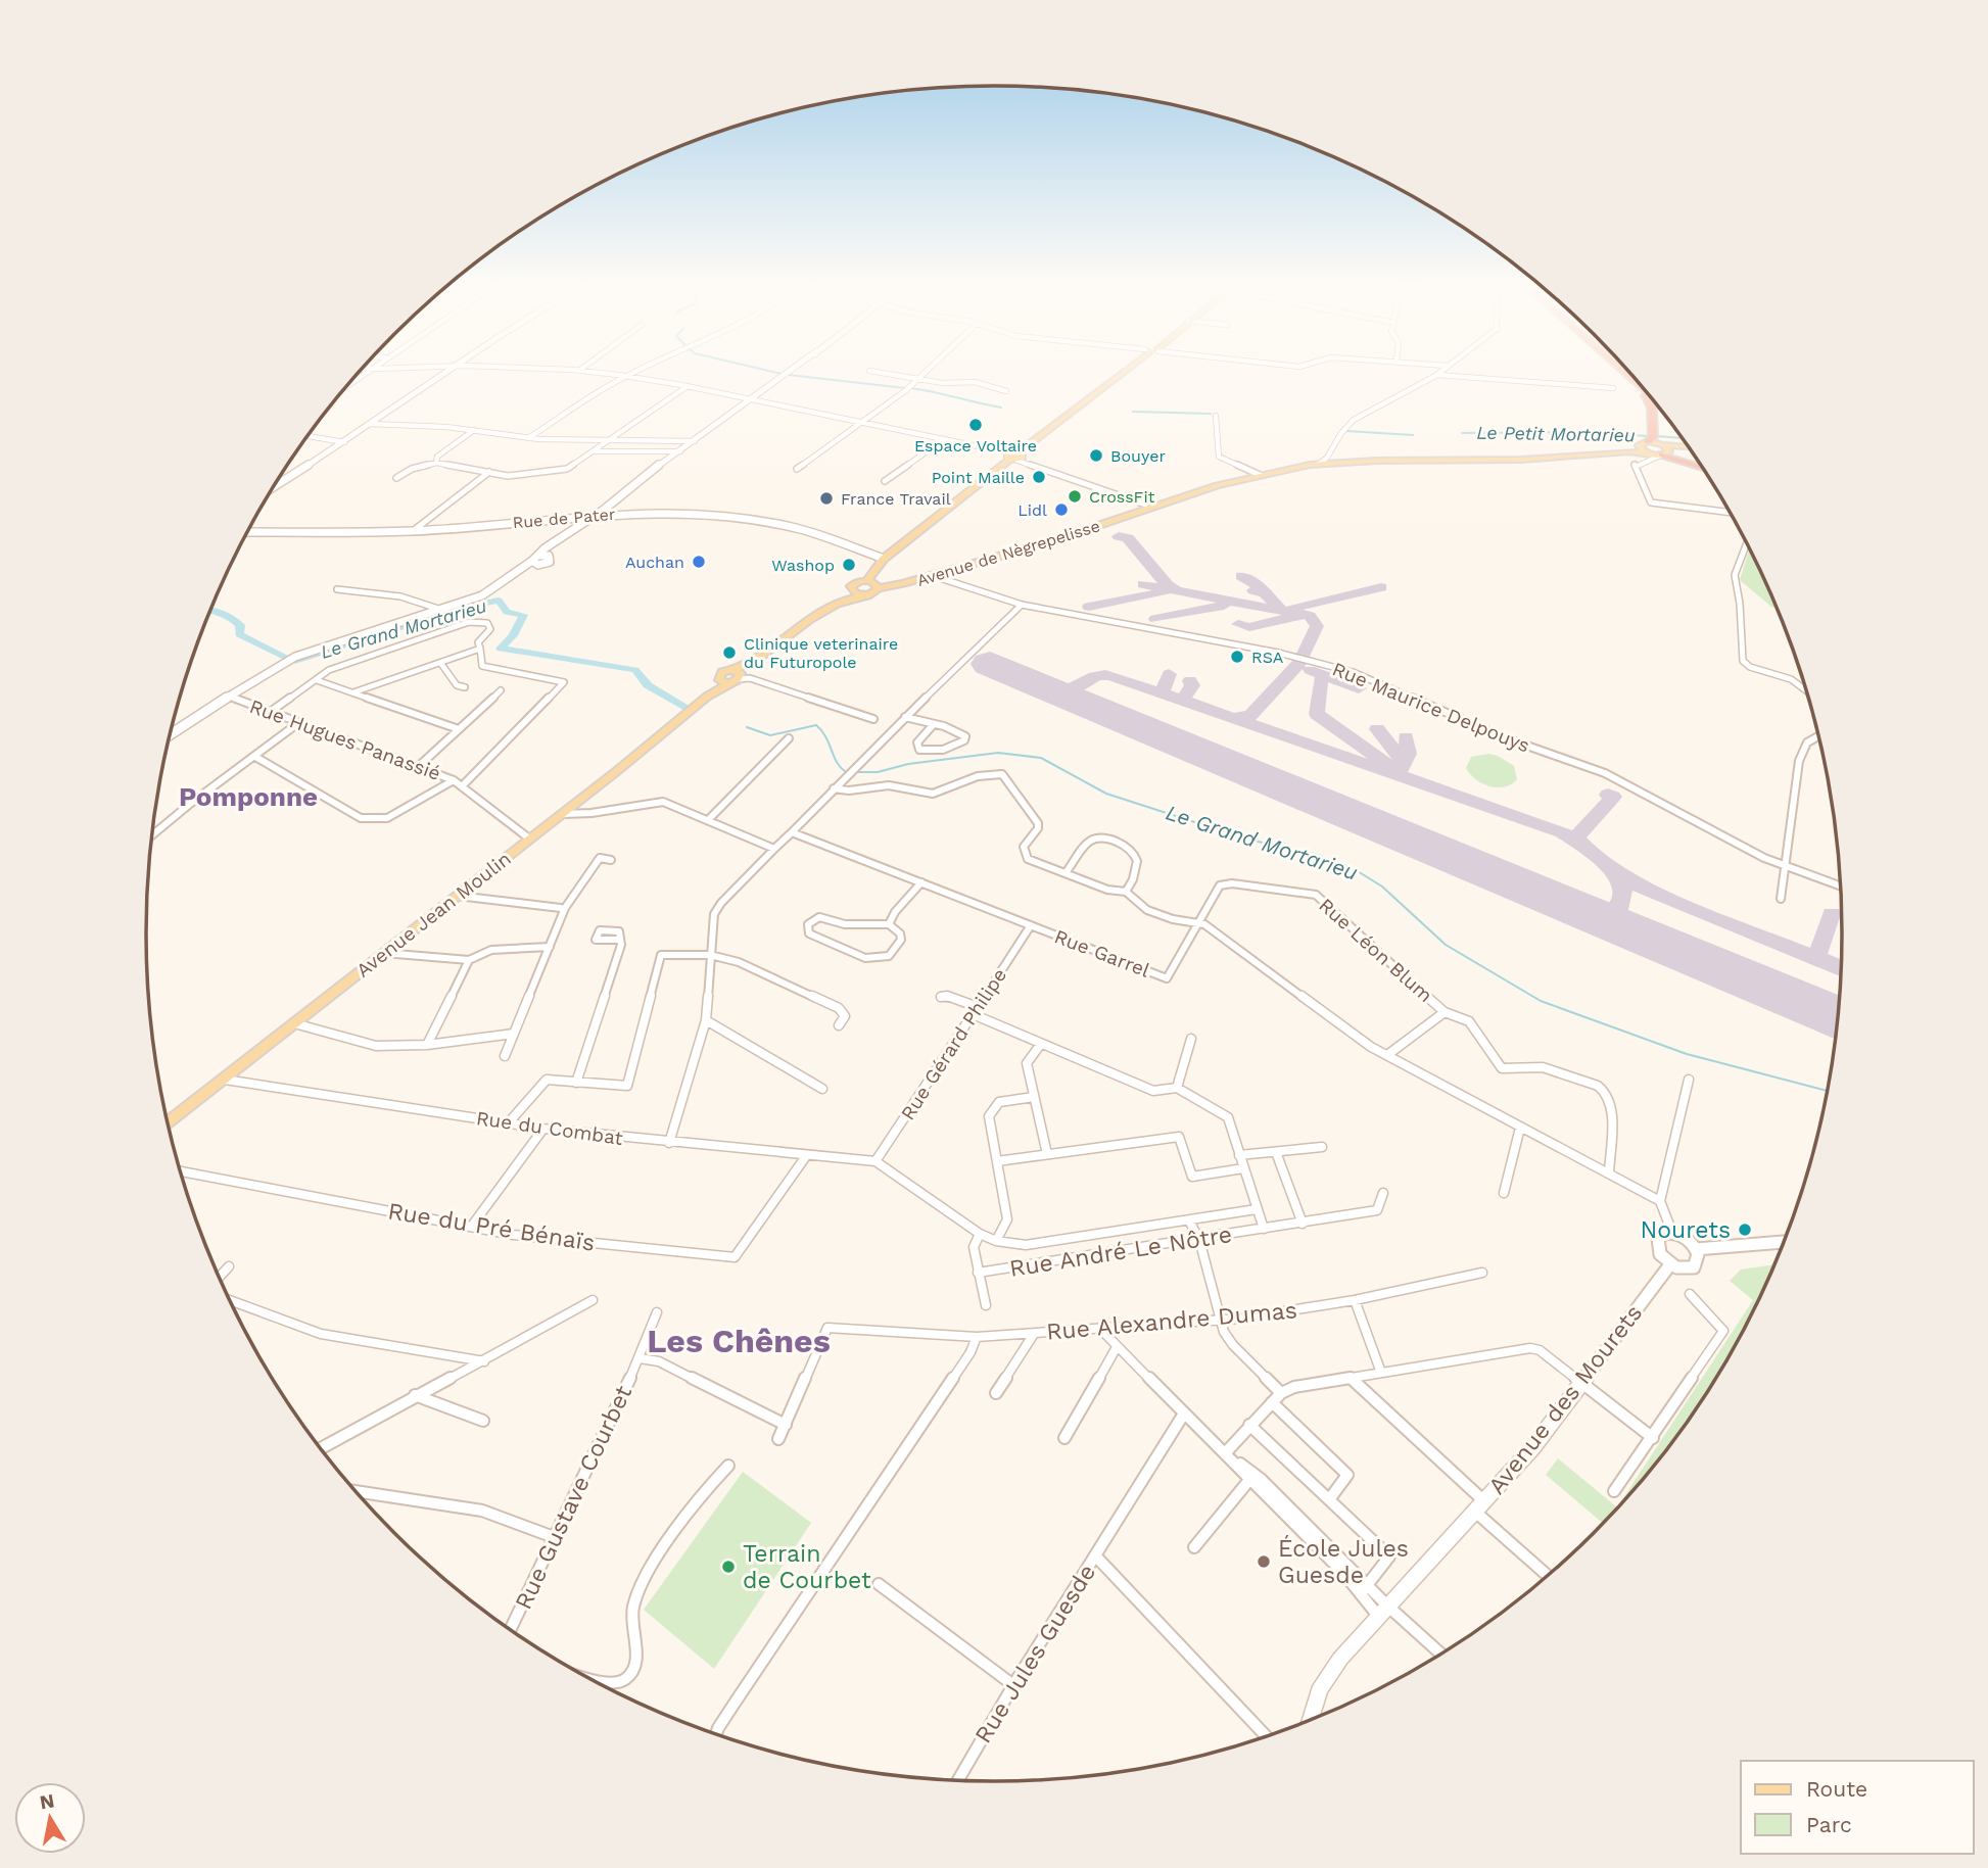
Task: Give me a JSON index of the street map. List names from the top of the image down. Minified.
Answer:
{"streets":{"main road":["Avenue de Nègrepelisse","Avenue Jean Moulin"],"street":["Rue de Pater","Rue Maurice Delpouys","Rue Hugues Panassié","Rue Léon Blum","Rue Garrel","Rue Gérard Philipe","Rue du Combat","Rue du Pré Bénaïs","Rue André Le Nôtre","Rue Alexandre Dumas","Avenue des Mourets","Rue Gustave Courbet","Rue Jules Guesde"]},"crossings":[["Avenue de Nègrepelisse","Rue Maurice Delpouys"],["Rue Hugues Panassié","Avenue Jean Moulin"],["Avenue Jean Moulin","Rue du Combat"],["Rue Léon Blum","Rue Garrel"],["Rue Garrel","Rue Gérard Philipe"],["Rue Gérard Philipe","Rue du Combat"],["Rue du Combat","Rue du Pré Bénaïs"]],"districts":["Pomponne","Les Chênes"],"water":["Le Petit Mortarieu","Le Grand Mortarieu"],"places":["Espace Voltaire","Bouyer","Point Maille","CrossFit","France Travail","Lidl","Auchan","Washop","Clinique veterinaire du Futuropole","RSA","Nourets","École Jules Guesde","Terrain de Courbet"],"legend":["Route","Parc"],"north":"top"}
